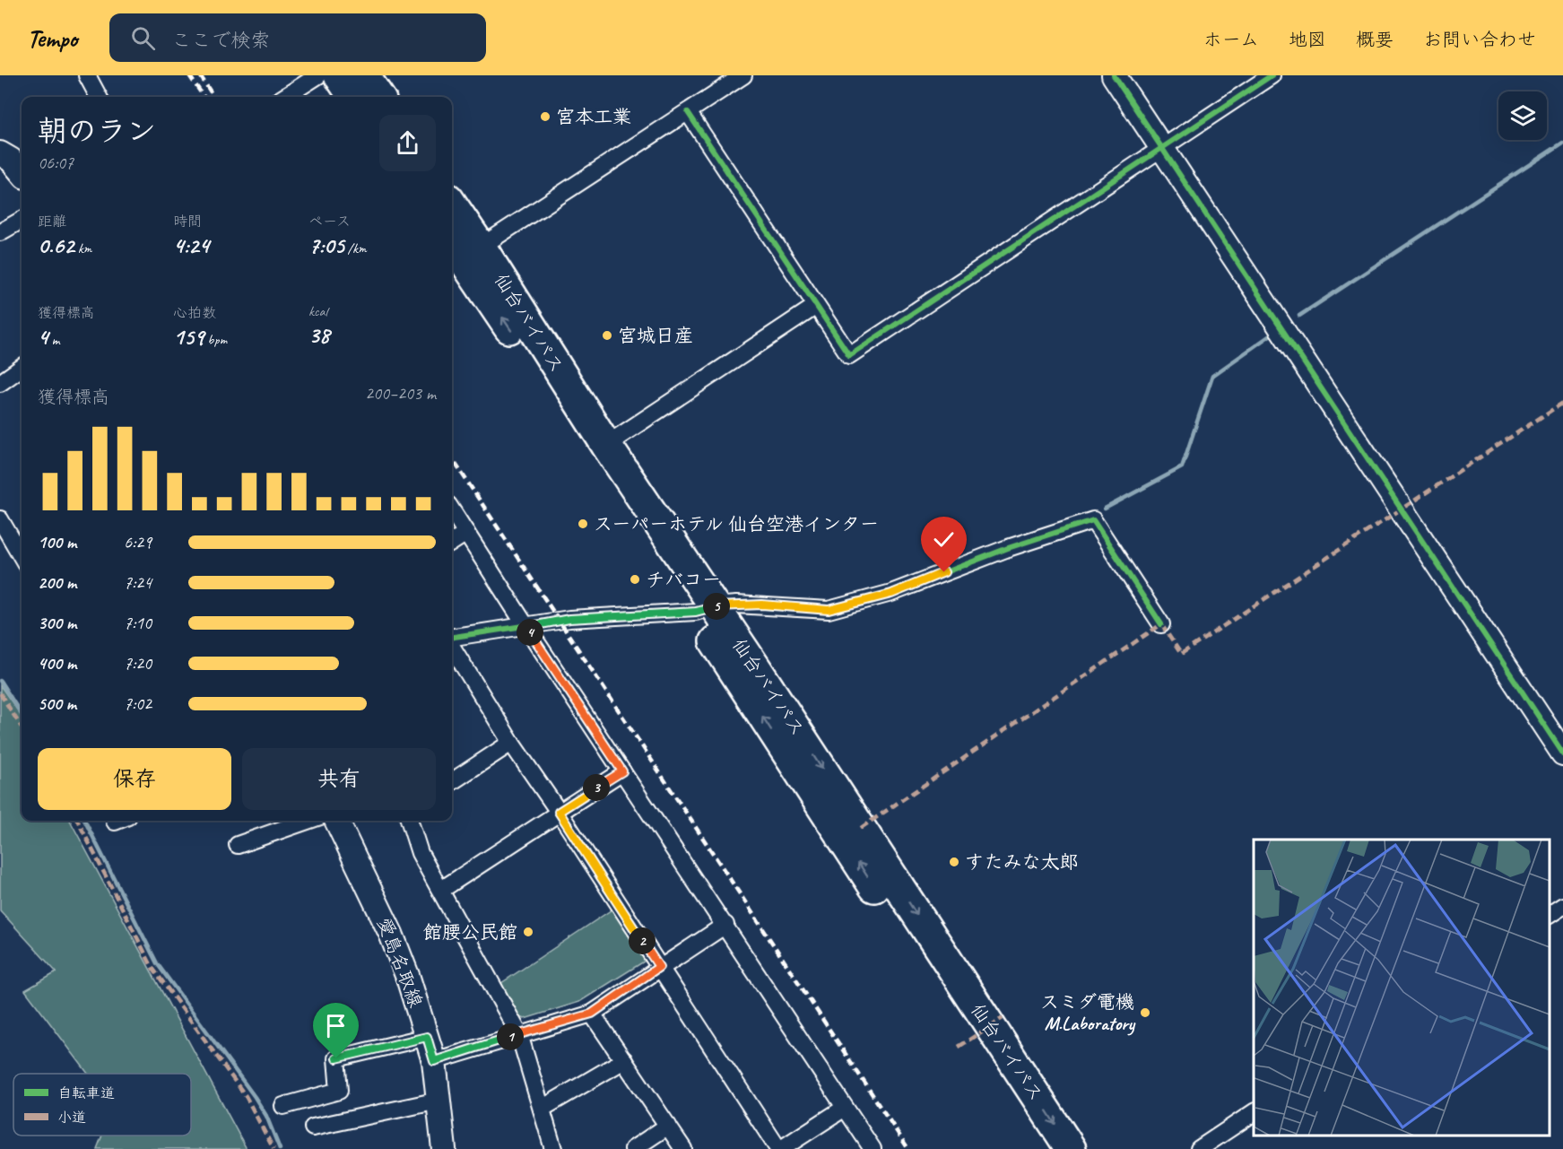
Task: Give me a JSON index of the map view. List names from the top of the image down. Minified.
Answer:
{"streets":{"highway":["仙台バイパス"],"street":["愛島名取線"]},"places":["宮本工業","宮城日産","スーパーホテル 仙台空港インター","チバコー","すたみな太郎","館腰公民館","スミダ電機 M.Laboratory"],"legend":["自転車道","小道"],"page":{"header":"Tempo","search":"ここで検索","nav":["ホーム","地図","概要","お問い合わせ"],"heading":["朝のラン","06:07"],"stats":[["距離","0.62 km"],["時間","4:24"],["ペース","7:05 /km"],["獲得標高","4 m"],["心拍数","159 bpm"],["kcal","38"]],"chart":["獲得標高","200–203 m"],"list":[{"name":"100 m","note":"6:29"},{"name":"200 m","note":"7:24"},{"name":"300 m","note":"7:10"},{"name":"400 m","note":"7:20"},{"name":"500 m","note":"7:02"}],"pins":["5","4","3","2","1"],"buttons":["保存","共有"]}}
